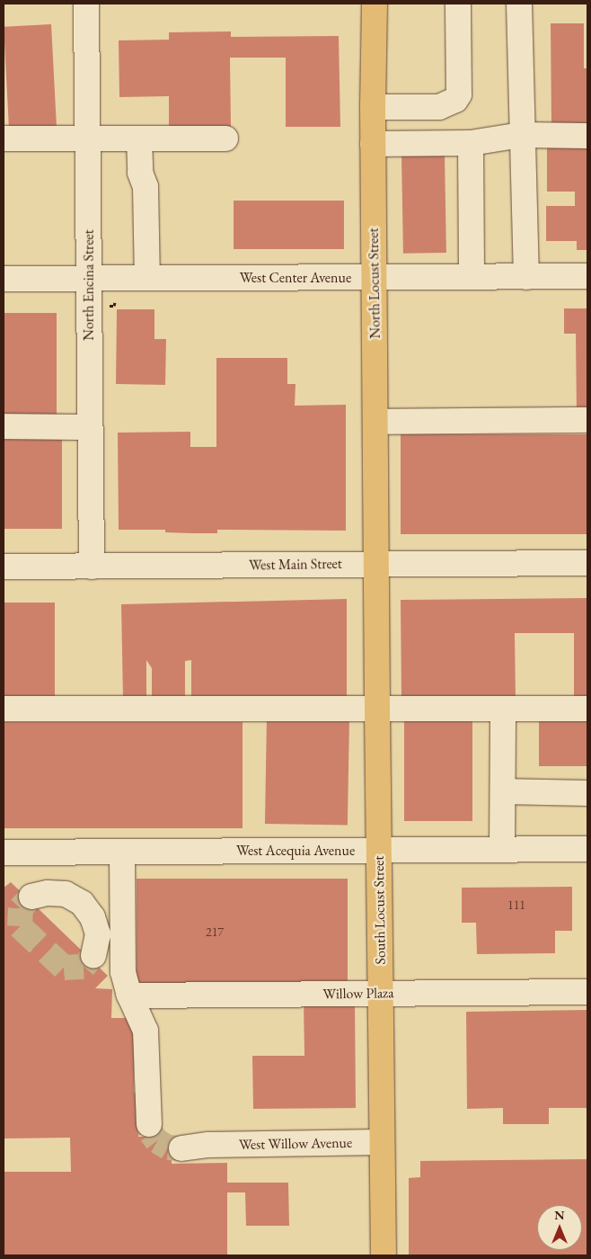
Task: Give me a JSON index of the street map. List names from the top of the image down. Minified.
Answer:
{"streets":{"main road":["North Locust Street","South Locust Street"],"street":["West Center Avenue","North Encina Street","West Main Street","West Acequia Avenue","Willow Plaza","West Willow Avenue"]},"crossings":[["West Center Avenue","North Locust Street"],["West Center Avenue","North Encina Street"],["North Locust Street","West Main Street"],["North Locust Street","South Locust Street"],["North Encina Street","West Main Street"],["West Main Street","South Locust Street"],["West Acequia Avenue","South Locust Street"],["South Locust Street","Willow Plaza"],["South Locust Street","West Willow Avenue"]],"house_numbers":["111","217"],"north":"top"}
